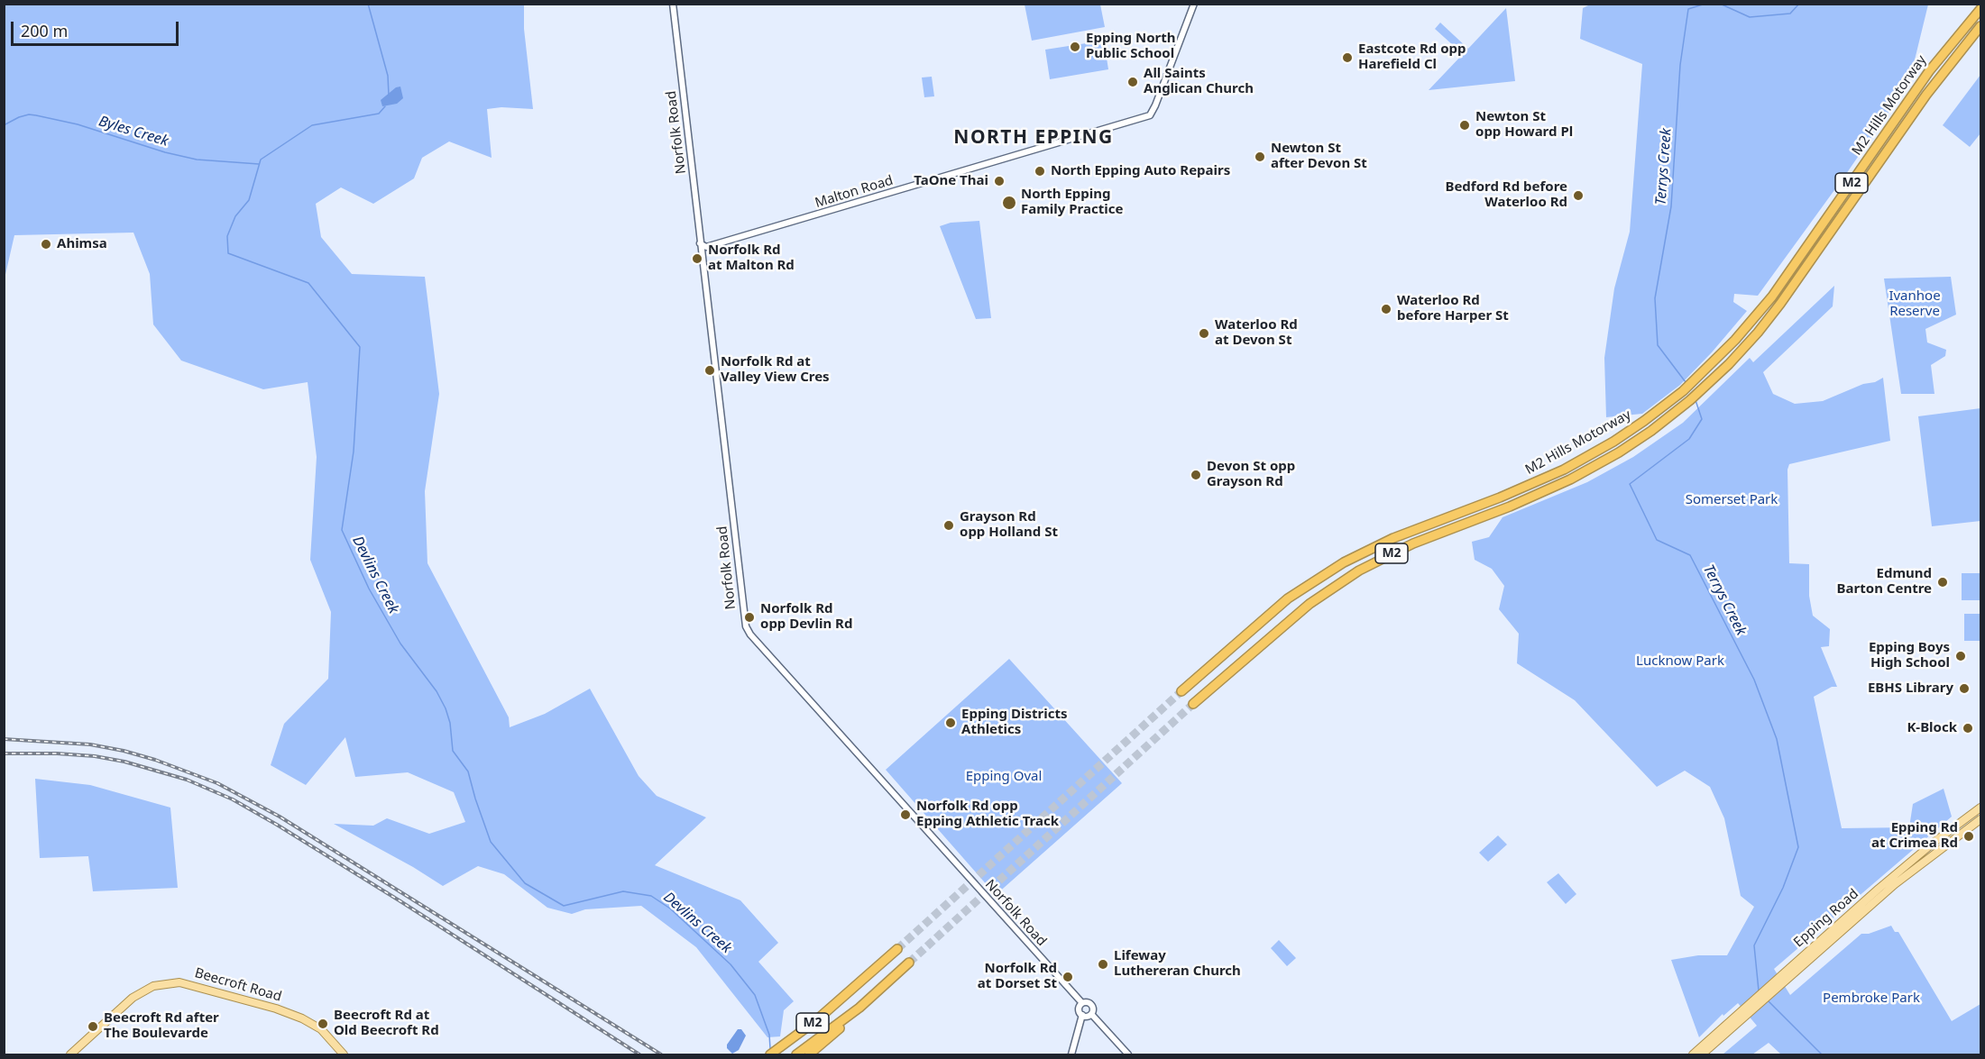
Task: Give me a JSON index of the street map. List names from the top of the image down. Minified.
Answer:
{"streets":{"highway":["M2 Hills Motorway","M2"],"main road":["Epping Road","Beecroft Road"],"street":["Norfolk Road","Malton Road"]},"crossings":[["Norfolk Road","Malton Road"]],"districts":["NORTH EPPING"],"water":["Byles Creek","Terrys Creek","Devlins Creek"],"parks":["Ivanhoe Reserve","Somerset Park","Lucknow Park","Epping Oval","Pembroke Park"],"places":["Epping North Public School","Eastcote Rd opp Harefield Cl","All Saints Anglican Church","Newton St opp Howard Pl","Newton St after Devon St","North Epping Auto Repairs","TaOne Thai","Bedford Rd before Waterloo Rd","North Epping Family Practice","Ahimsa","Norfolk Rd at Malton Rd","Waterloo Rd before Harper St","Waterloo Rd at Devon St","Norfolk Rd at Valley View Cres","Devon St opp Grayson Rd","Grayson Rd opp Holland St","Edmund Barton Centre","Norfolk Rd opp Devlin Rd","Epping Boys High School","EBHS Library","Epping Districts Athletics","K-Block","Norfolk Rd opp Epping Athletic Track","Epping Rd at Crimea Rd","Lifeway Luthereran Church","Norfolk Rd at Dorset St","Beecroft Rd at Old Beecroft Rd","Beecroft Rd after The Boulevarde"],"scale_bar":"200 m"}
